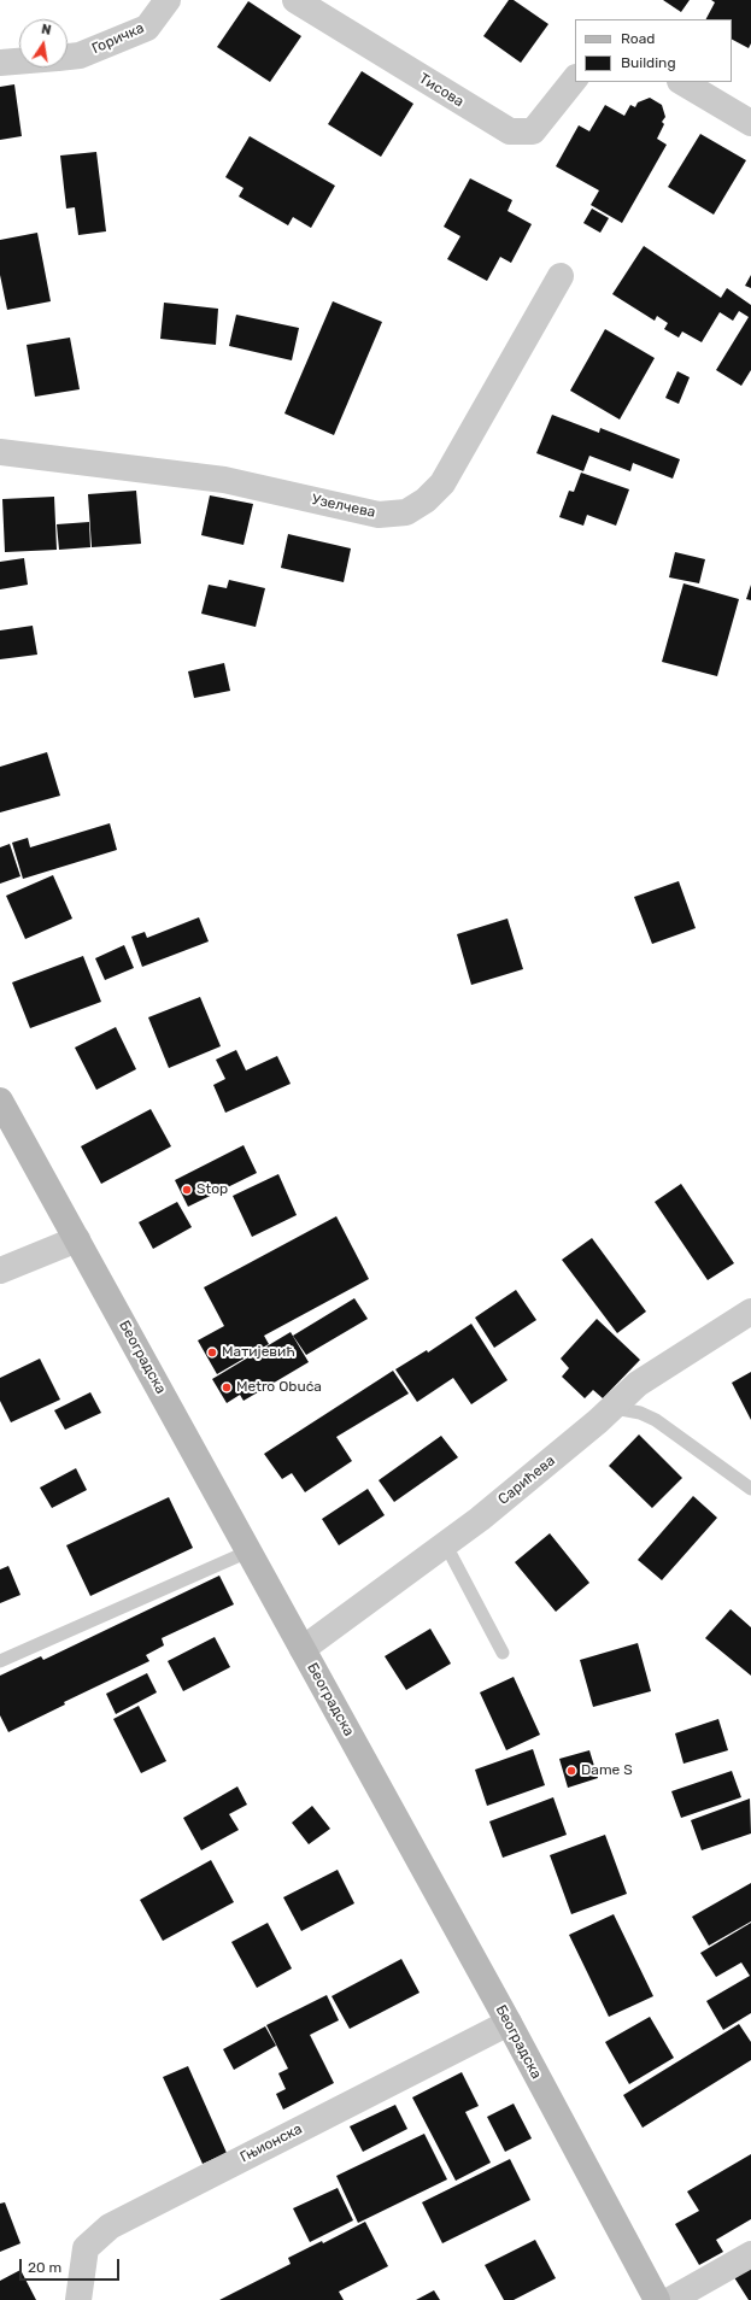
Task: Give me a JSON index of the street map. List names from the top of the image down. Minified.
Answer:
{"streets":{"main road":["Београдска"],"street":["Горичка","Тисова","Узелчева","Сарићева","Гњионска"]},"crossings":[["Београдска","Сарићева"],["Београдска","Гњионска"]],"places":["Stop","Матијевић","Metro Obuća","Dame S"],"legend":["Road","Building"],"scale_bar":"20 m","north":"top"}
